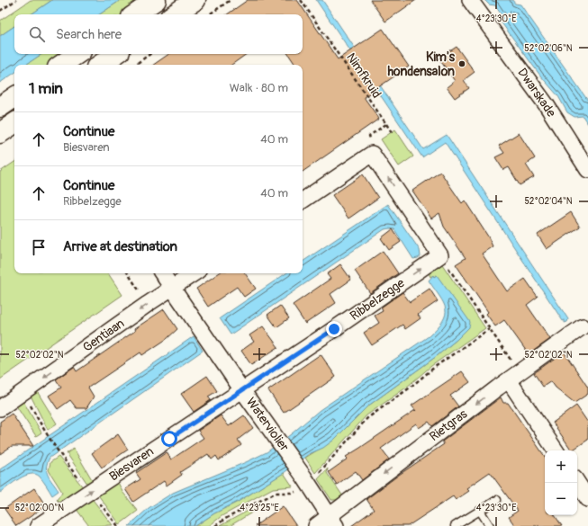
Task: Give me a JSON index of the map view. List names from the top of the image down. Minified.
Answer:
{"streets":{"street":["Dwarskade","Ribbelzegge","Gentiaan","Waterviolier","Rietgras","Biesvaren"],"path":["Nimfkruid"]},"crossings":[["Ribbelzegge","Waterviolier"],["Ribbelzegge","Biesvaren"],["Gentiaan","Waterviolier"],["Waterviolier","Rietgras"],["Waterviolier","Biesvaren"]],"one_way":["Gentiaan","Rietgras","Biesvaren"],"places":["Kim's hondensalon"],"page":{"search":"Search here","heading":["1 min","Walk · 80 m"],"list":[["Continue","Biesvaren","40 m"],["Continue","Ribbelzegge","40 m"],"Arrive at destination"],"map_buttons":["+","−"]},"coordinates":["4°23'30\"E","52°02'06\"N","52°02'04\"N","52°02'02\"N","52°02'00\"N","4°23'25\"E"]}
